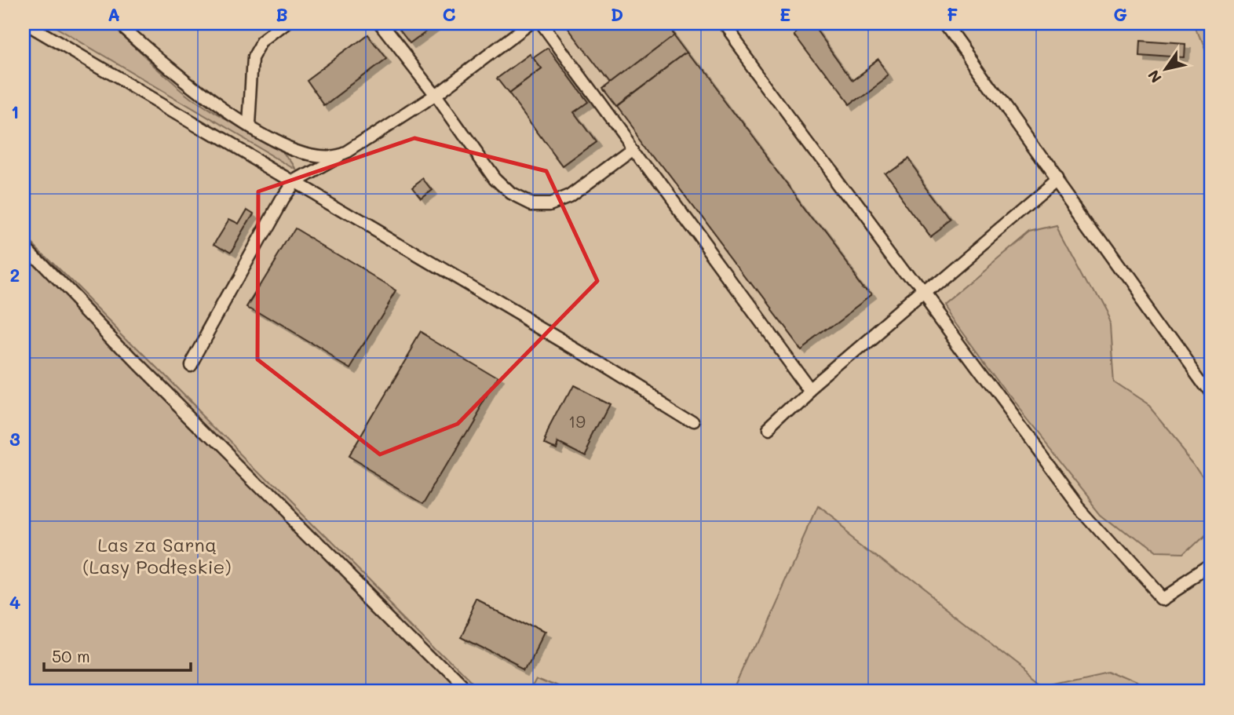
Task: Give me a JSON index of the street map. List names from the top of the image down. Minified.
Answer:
{"parks":["Las za Sarną (Lasy Podłęskie)"],"house_numbers":["19"],"scale_bar":"50 m","north":"bottom left","grid":{"columns":["A","B","C","D","E","F","G"],"rows":["1","2","3","4"]}}
